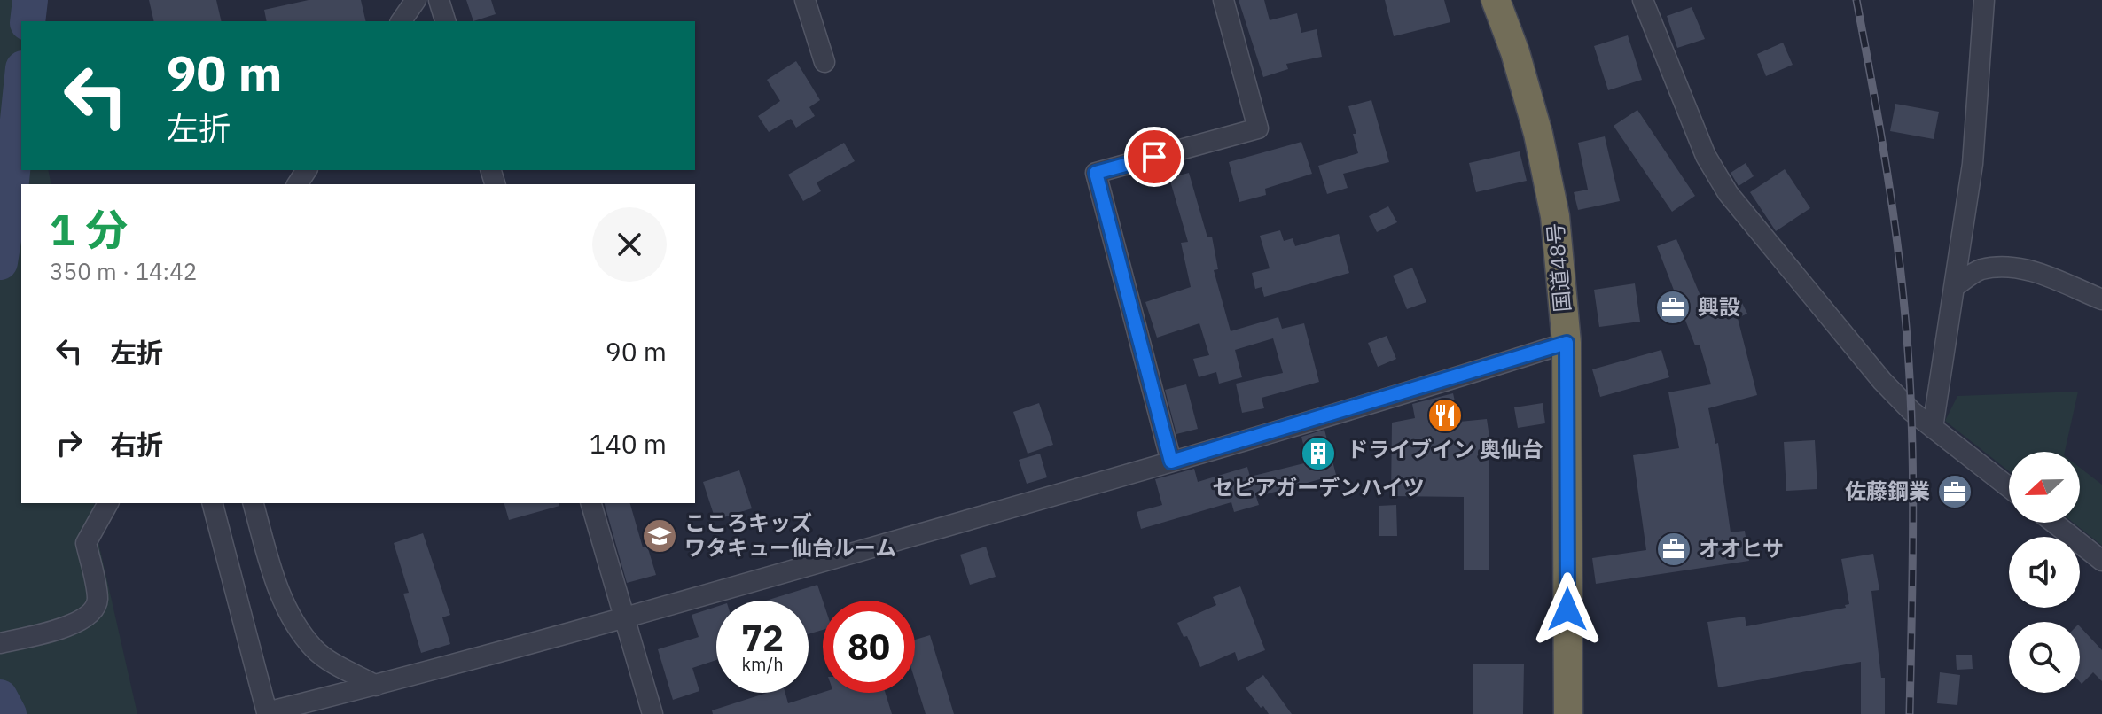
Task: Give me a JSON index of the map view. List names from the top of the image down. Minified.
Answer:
{"streets":{"highway":["国道48号"]},"places":{"office":["興設","佐藤鋼業","オオヒサ"],"restaurant":["ドライブイン 奥仙台"],"building":["セピアガーデンハイツ"],"school or university":["こころキッズ ワタキュー仙台ルーム"]},"north":"left","page":{"turn":["90 m","左折"],"heading":["1 分","350 m · 14:42"],"list":[{"name":"左折","value":"90 m"},{"name":"右折","value":"140 m"}],"speed":"72 km/h","limit":"80"}}
